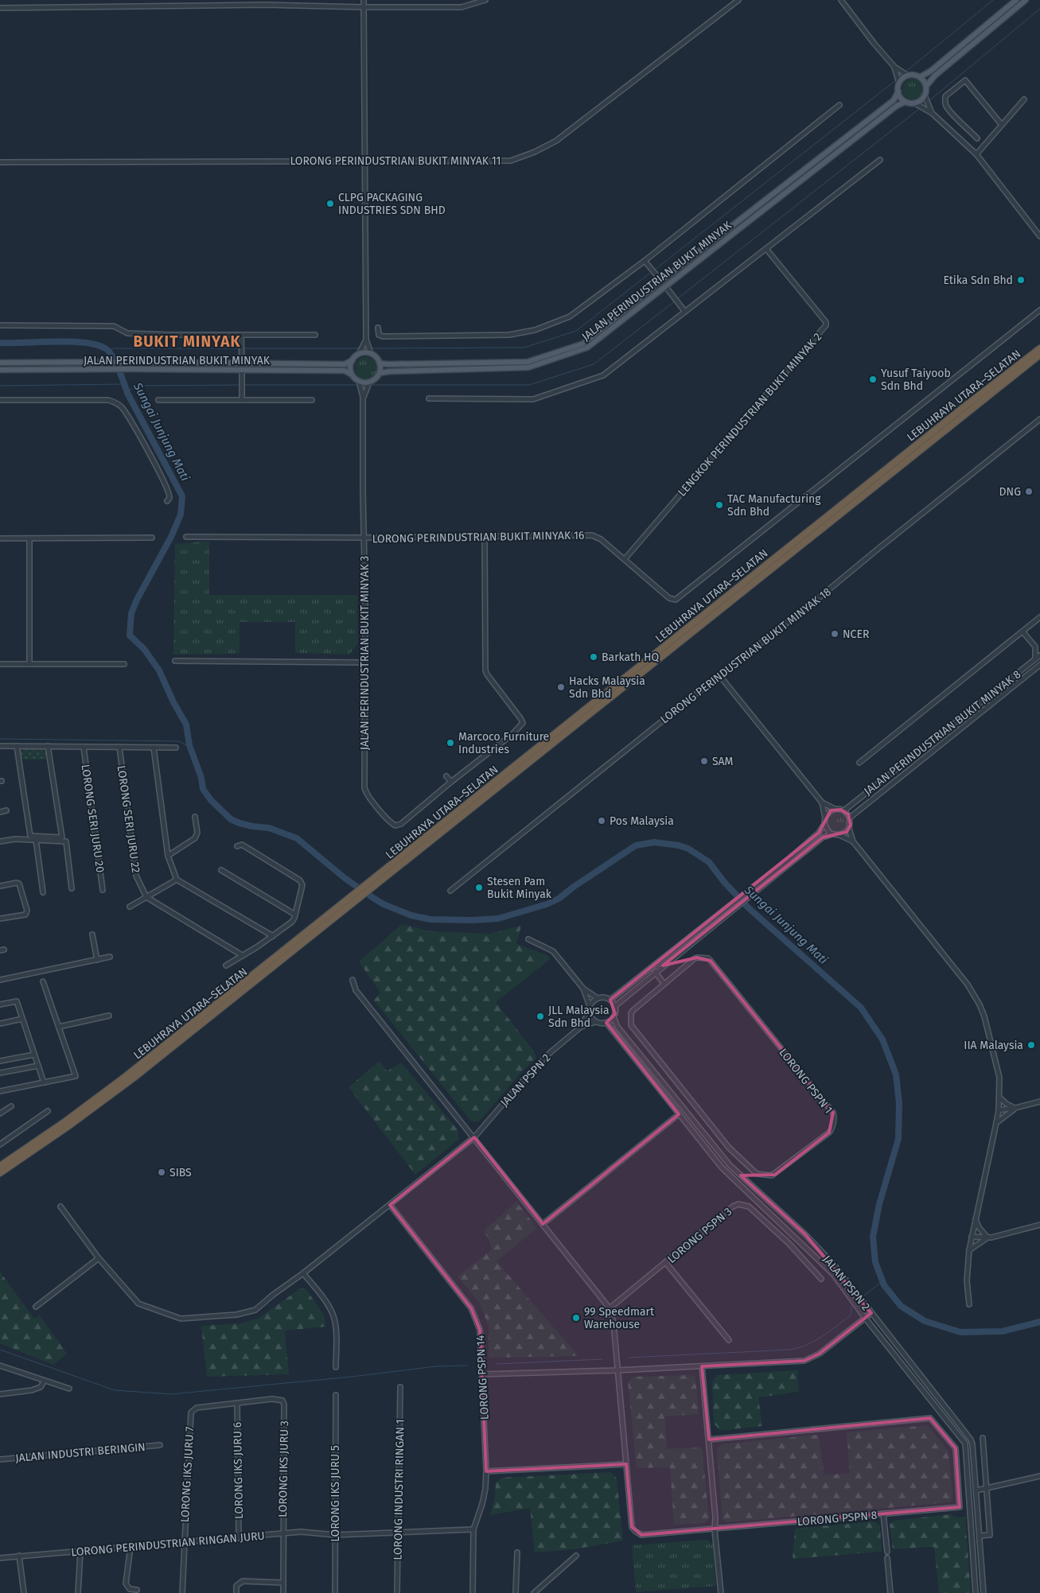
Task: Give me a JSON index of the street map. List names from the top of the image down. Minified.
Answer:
{"streets":{"highway":["LEBUHRAYA UTARA–SELATAN"],"main road":["JALAN PERINDUSTRIAN BUKIT MINYAK"],"street":["LORONG PERINDUSTRIAN BUKIT MINYAK 11","LENGKOK PERINDUSTRIAN BUKIT MINYAK 2","LORONG PERINDUSTRIAN BUKIT MINYAK 16","JALAN PERINDUSTRIAN BUKIT MINYAK 3","LORONG PERINDUSTRIAN BUKIT MINYAK 18","JALAN PERINDUSTRIAN BUKIT MINYAK 8","LORONG SERI JURU 20","LORONG SERI JURU 22","JALAN PSPN 2","LORONG PSPN 1","LORONG PSPN 3","LORONG PSPN 14","JALAN INDUSTRI BERINGIN","LORONG IKS JURU 3","LORONG IKS JURU 6","LORONG IKS JURU 7","LORONG INDUSTRI RINGAN 1","LORONG IKS JURU 5","LORONG PSPN 8","LORONG PERINDUSTRIAN RINGAN JURU"]},"crossings":[["JALAN PERINDUSTRIAN BUKIT MINYAK","JALAN PERINDUSTRIAN BUKIT MINYAK 3"],["LENGKOK PERINDUSTRIAN BUKIT MINYAK 2","LORONG PERINDUSTRIAN BUKIT MINYAK 16"],["LORONG PERINDUSTRIAN BUKIT MINYAK 16","JALAN PERINDUSTRIAN BUKIT MINYAK 3"],["JALAN PSPN 2","LORONG PSPN 14"],["LORONG PSPN 3","LORONG PSPN 8"],["LORONG PSPN 14","LORONG PERINDUSTRIAN RINGAN JURU"],["LORONG IKS JURU 3","LORONG IKS JURU 6"],["LORONG IKS JURU 3","LORONG IKS JURU 7"],["LORONG IKS JURU 3","LORONG PERINDUSTRIAN RINGAN JURU"],["LORONG IKS JURU 6","LORONG IKS JURU 7"],["LORONG IKS JURU 6","LORONG PERINDUSTRIAN RINGAN JURU"],["LORONG IKS JURU 7","LORONG PERINDUSTRIAN RINGAN JURU"],["LORONG INDUSTRI RINGAN 1","LORONG PERINDUSTRIAN RINGAN JURU"],["LORONG IKS JURU 5","LORONG PERINDUSTRIAN RINGAN JURU"]],"districts":["BUKIT MINYAK"],"water":["Sungai Junjung Mati"],"places":["CLPG PACKAGING INDUSTRIES SDN BHD","Etika Sdn Bhd","Yusuf Taiyoob Sdn Bhd","DNG","TAC Manufacturing Sdn Bhd","NCER","Barkath HQ","Hacks Malaysia Sdn Bhd","Marcoco Furniture Industries","SAM","Pos Malaysia","Stesen Pam Bukit Minyak","JLL Malaysia Sdn Bhd","IIA Malaysia","SIBS","99 Speedmart Warehouse"]}
